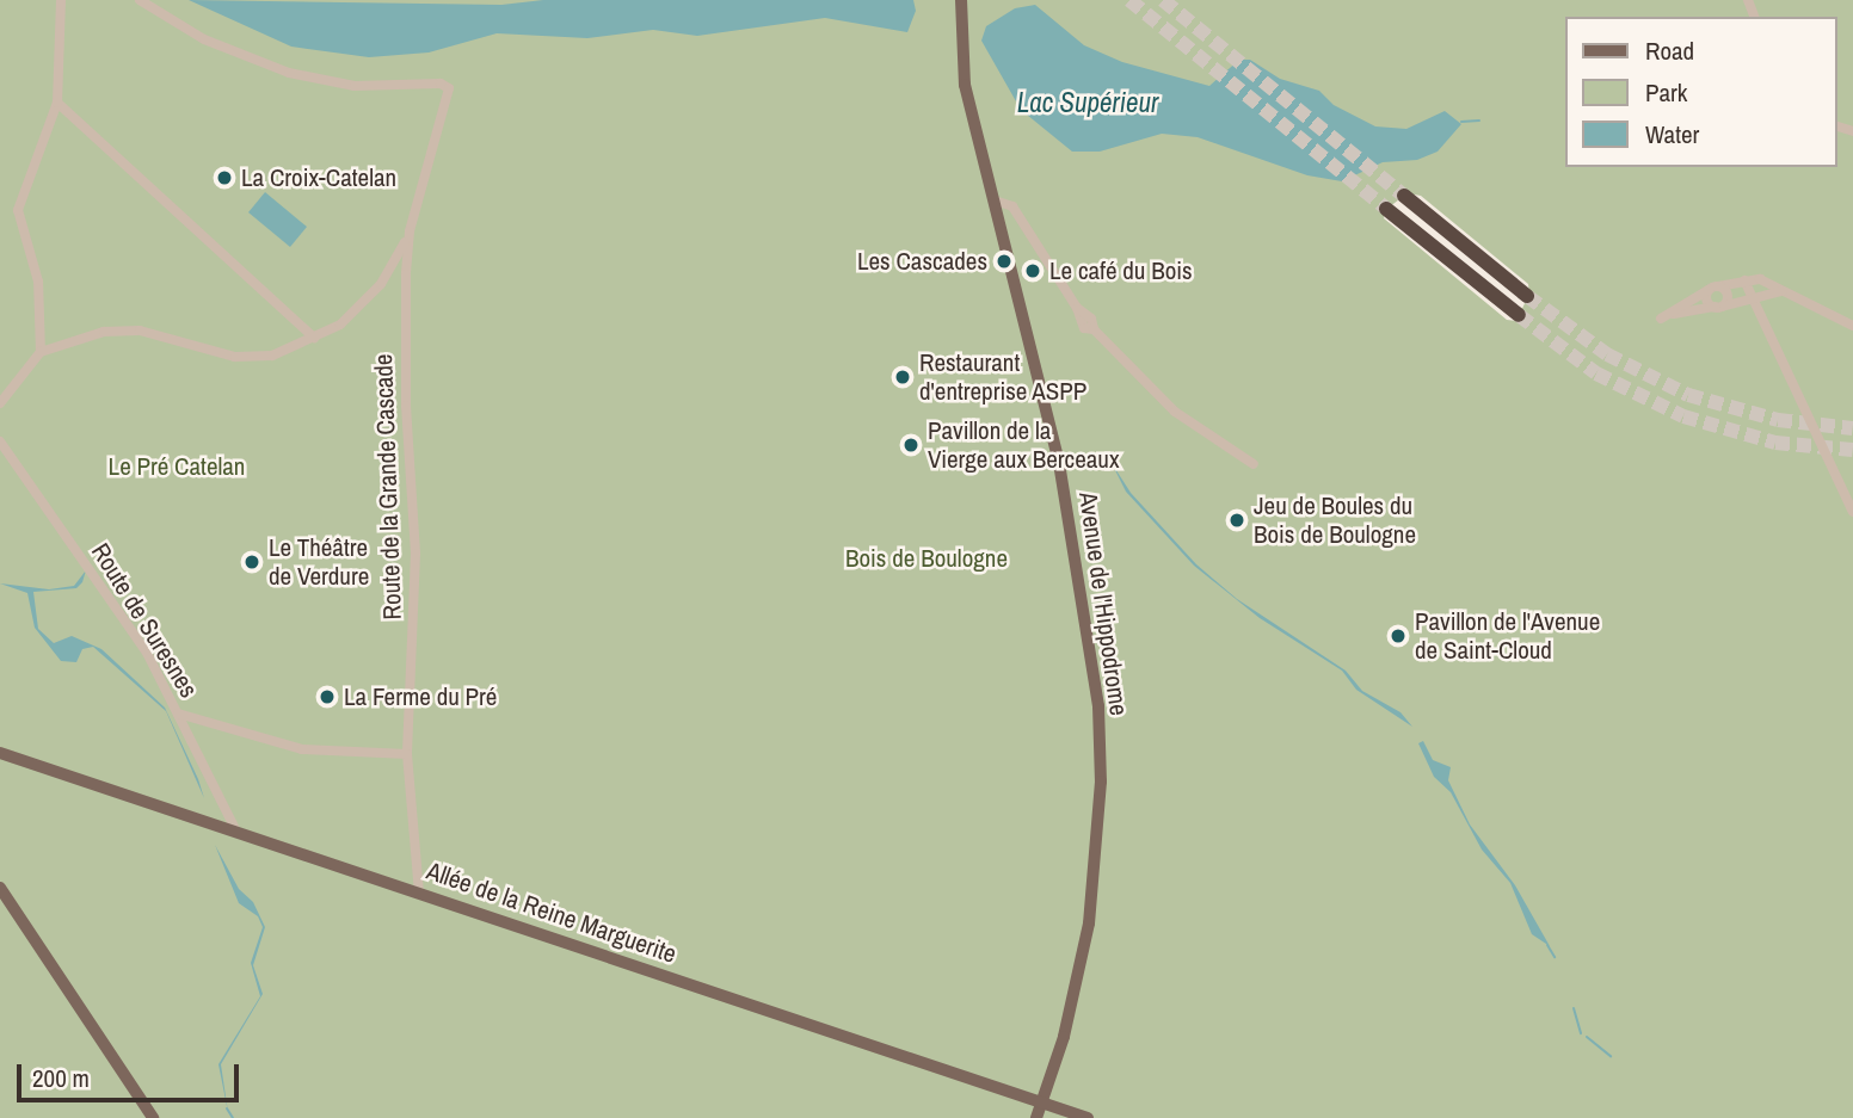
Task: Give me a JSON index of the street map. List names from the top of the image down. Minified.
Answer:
{"streets":{"main road":["Avenue de l'Hippodrome","Allée de la Reine Marguerite"],"street":["Route de la Grande Cascade","Route de Suresnes"]},"crossings":[["Route de la Grande Cascade","Allée de la Reine Marguerite"],["Avenue de l'Hippodrome","Allée de la Reine Marguerite"],["Route de Suresnes","Allée de la Reine Marguerite"]],"water":["Lac Supérieur"],"parks":["Le Pré Catelan","Bois de Boulogne"],"places":["La Croix-Catelan","Les Cascades","Le café du Bois","Restaurant d'entreprise ASPP","Pavillon de la Vierge aux Berceaux","Jeu de Boules du Bois de Boulogne","Le Théâtre de Verdure","Pavillon de l'Avenue de Saint-Cloud","La Ferme du Pré"],"legend":["Road","Park","Water"],"scale_bar":"200 m"}
